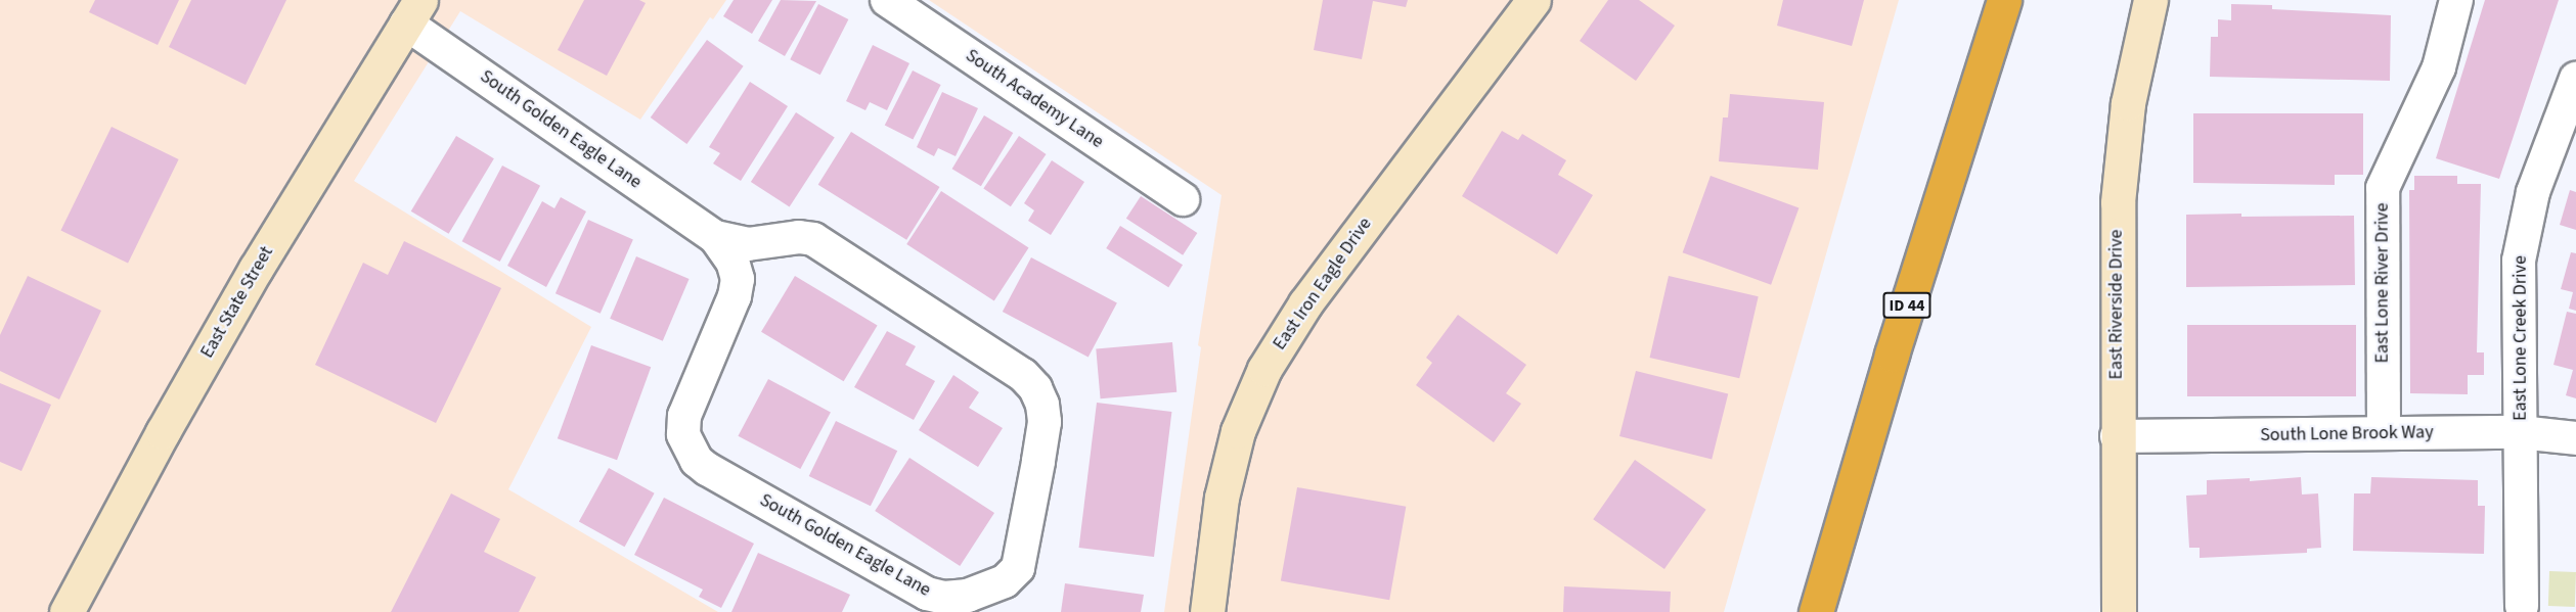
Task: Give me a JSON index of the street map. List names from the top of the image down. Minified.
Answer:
{"streets":{"highway":["ID 44"],"street":["South Academy Lane","South Golden Eagle Lane","East Lone River Drive","East Iron Eagle Drive","East State Street","East Riverside Drive","East Lone Creek Drive","South Lone Brook Way"]},"crossings":[["South Golden Eagle Lane","East State Street"],["East Lone River Drive","South Lone Brook Way"],["East Riverside Drive","South Lone Brook Way"],["East Lone Creek Drive","South Lone Brook Way"]]}
